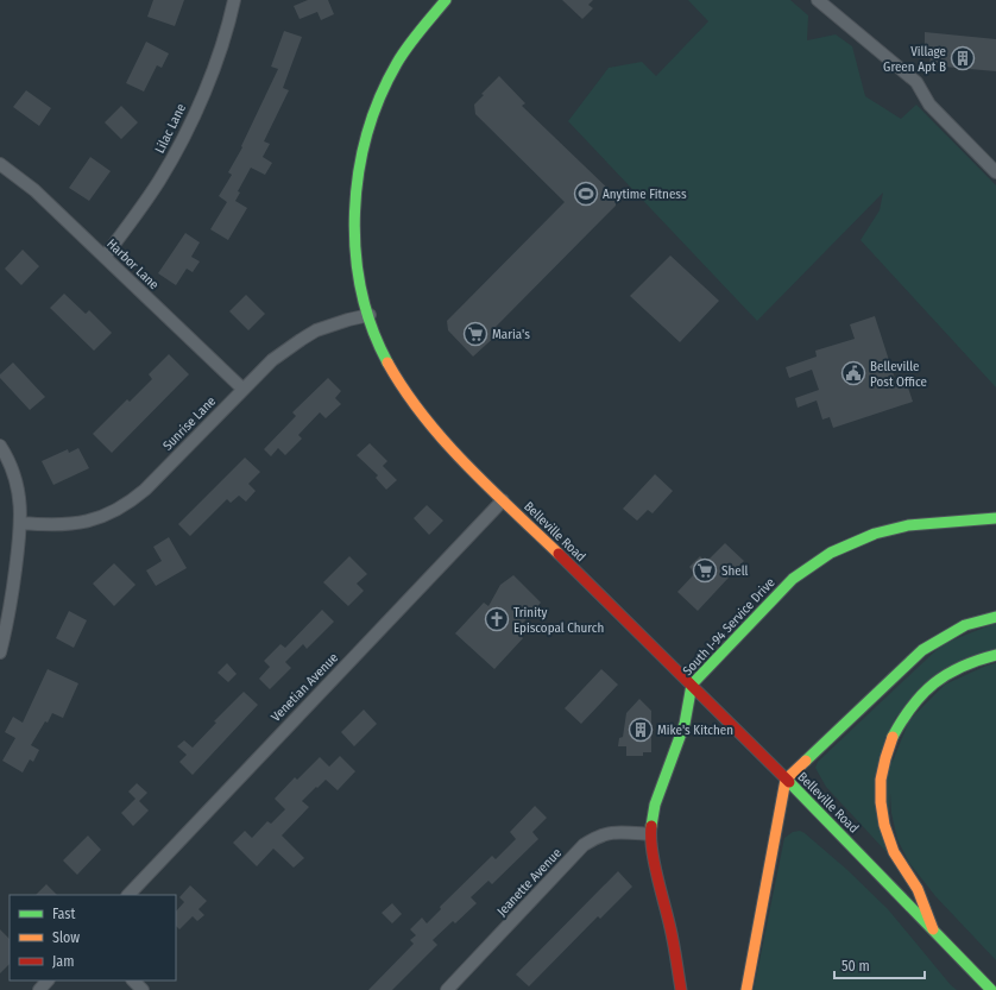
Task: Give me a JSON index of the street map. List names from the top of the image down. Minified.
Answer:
{"streets":{"main road":["Belleville Road","South I-94 Service Drive"],"street":["Lilac Lane","Harbor Lane","Sunrise Lane","Venetian Avenue","Jeanette Avenue"]},"crossings":[["Lilac Lane","Harbor Lane"],["Harbor Lane","Sunrise Lane"],["Sunrise Lane","Belleville Road"],["Belleville Road","South I-94 Service Drive"],["Belleville Road","Venetian Avenue"],["South I-94 Service Drive","Jeanette Avenue"]],"places":{"building":["Village Green Apt B","Mike's Kitchen"],"sports":["Anytime Fitness"],"supermarket":["Maria's","Shell"],"public building":["Belleville Post Office"],"church":["Trinity Episcopal Church"]},"legend":["Fast","Slow","Jam"],"scale_bar":"50 m"}
